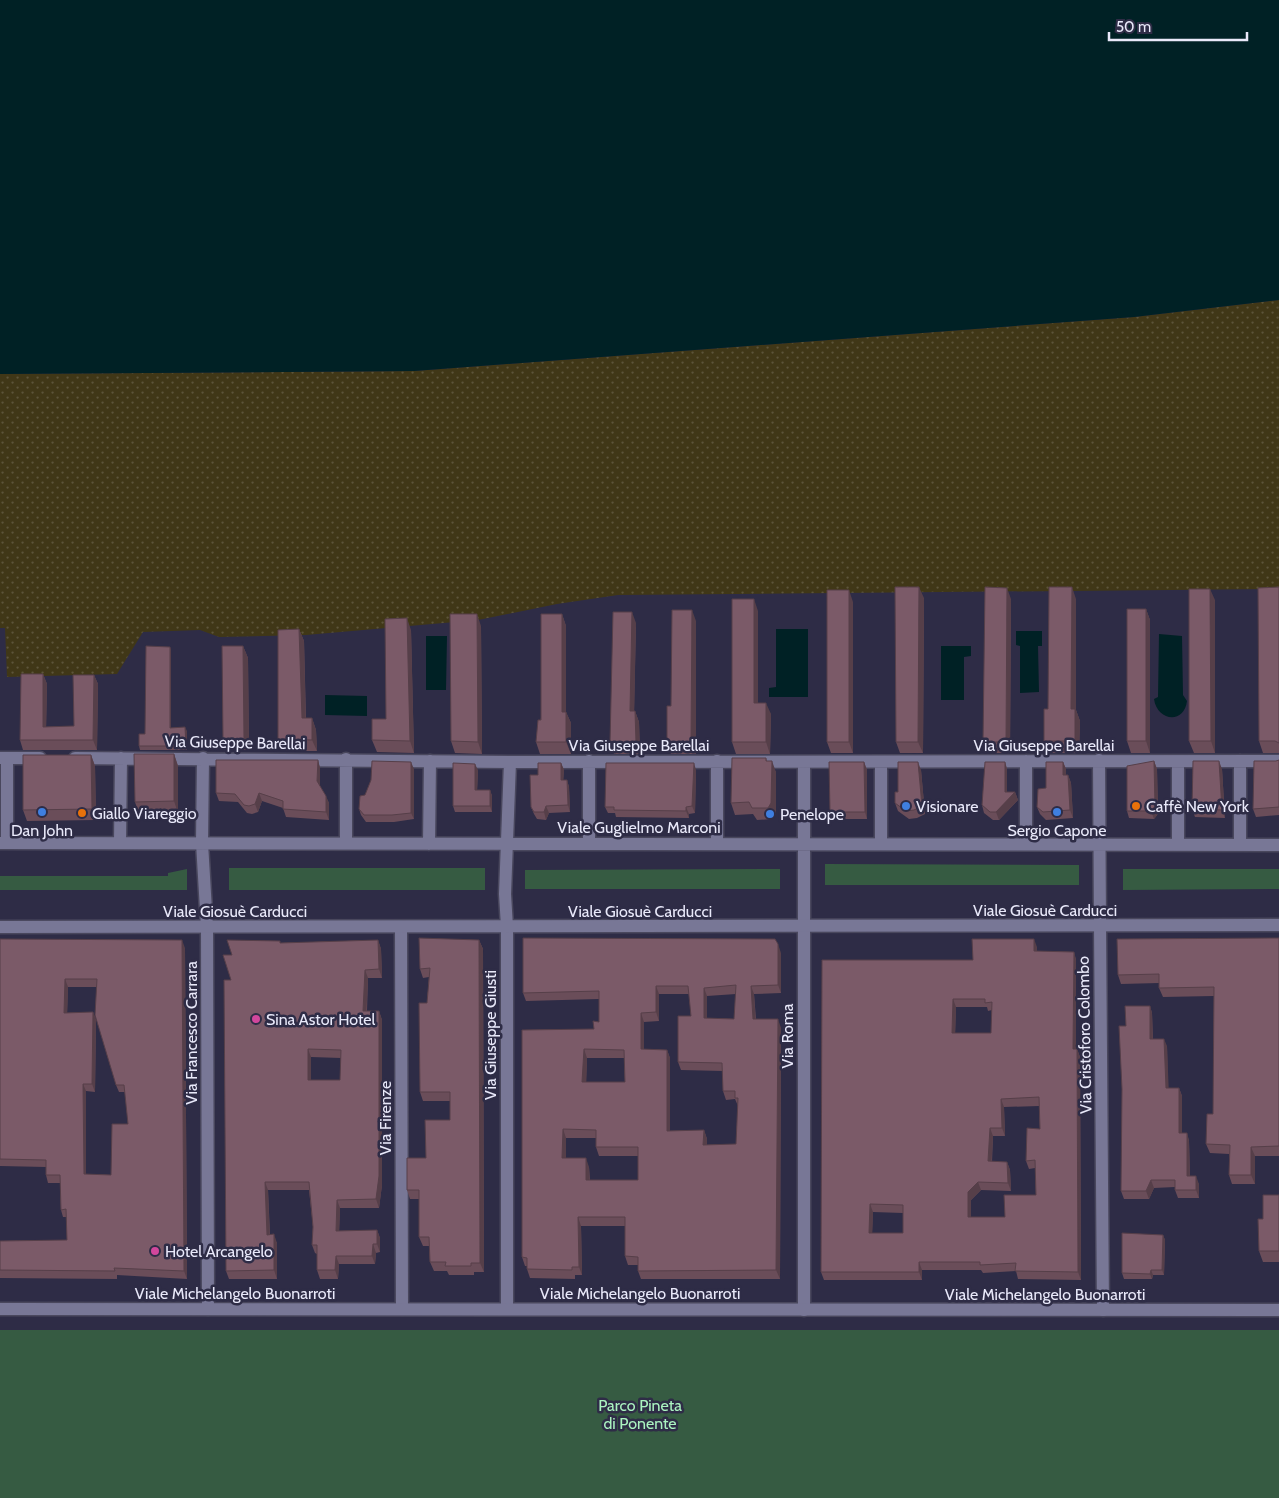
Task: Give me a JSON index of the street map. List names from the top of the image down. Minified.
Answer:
{"streets":{"street":["Via Giuseppe Barellai","Viale Guglielmo Marconi","Viale Giosuè Carducci","Via Francesco Carrara","Via Giuseppe Giusti","Via Cristoforo Colombo","Via Roma","Via Firenze","Viale Michelangelo Buonarroti"]},"crossings":[["Via Giuseppe Barellai","Via Francesco Carrara"],["Via Giuseppe Barellai","Via Giuseppe Giusti"],["Via Giuseppe Barellai","Via Cristoforo Colombo"],["Via Giuseppe Barellai","Via Roma"],["Viale Guglielmo Marconi","Via Francesco Carrara"],["Viale Guglielmo Marconi","Via Giuseppe Giusti"],["Viale Guglielmo Marconi","Via Cristoforo Colombo"],["Viale Guglielmo Marconi","Via Roma"],["Viale Giosuè Carducci","Via Francesco Carrara"],["Viale Giosuè Carducci","Via Giuseppe Giusti"],["Viale Giosuè Carducci","Via Cristoforo Colombo"],["Viale Giosuè Carducci","Via Roma"],["Viale Giosuè Carducci","Via Firenze"],["Via Francesco Carrara","Viale Michelangelo Buonarroti"],["Via Giuseppe Giusti","Viale Michelangelo Buonarroti"],["Via Cristoforo Colombo","Viale Michelangelo Buonarroti"],["Via Roma","Viale Michelangelo Buonarroti"],["Via Firenze","Viale Michelangelo Buonarroti"]],"parks":["Parco Pineta di Ponente"],"places":["Visionare","Caffè New York","Dan John","Sergio Capone","Giallo Viareggio","Penelope","Sina Astor Hotel","Hotel Arcangelo"],"scale_bar":"50 m"}
